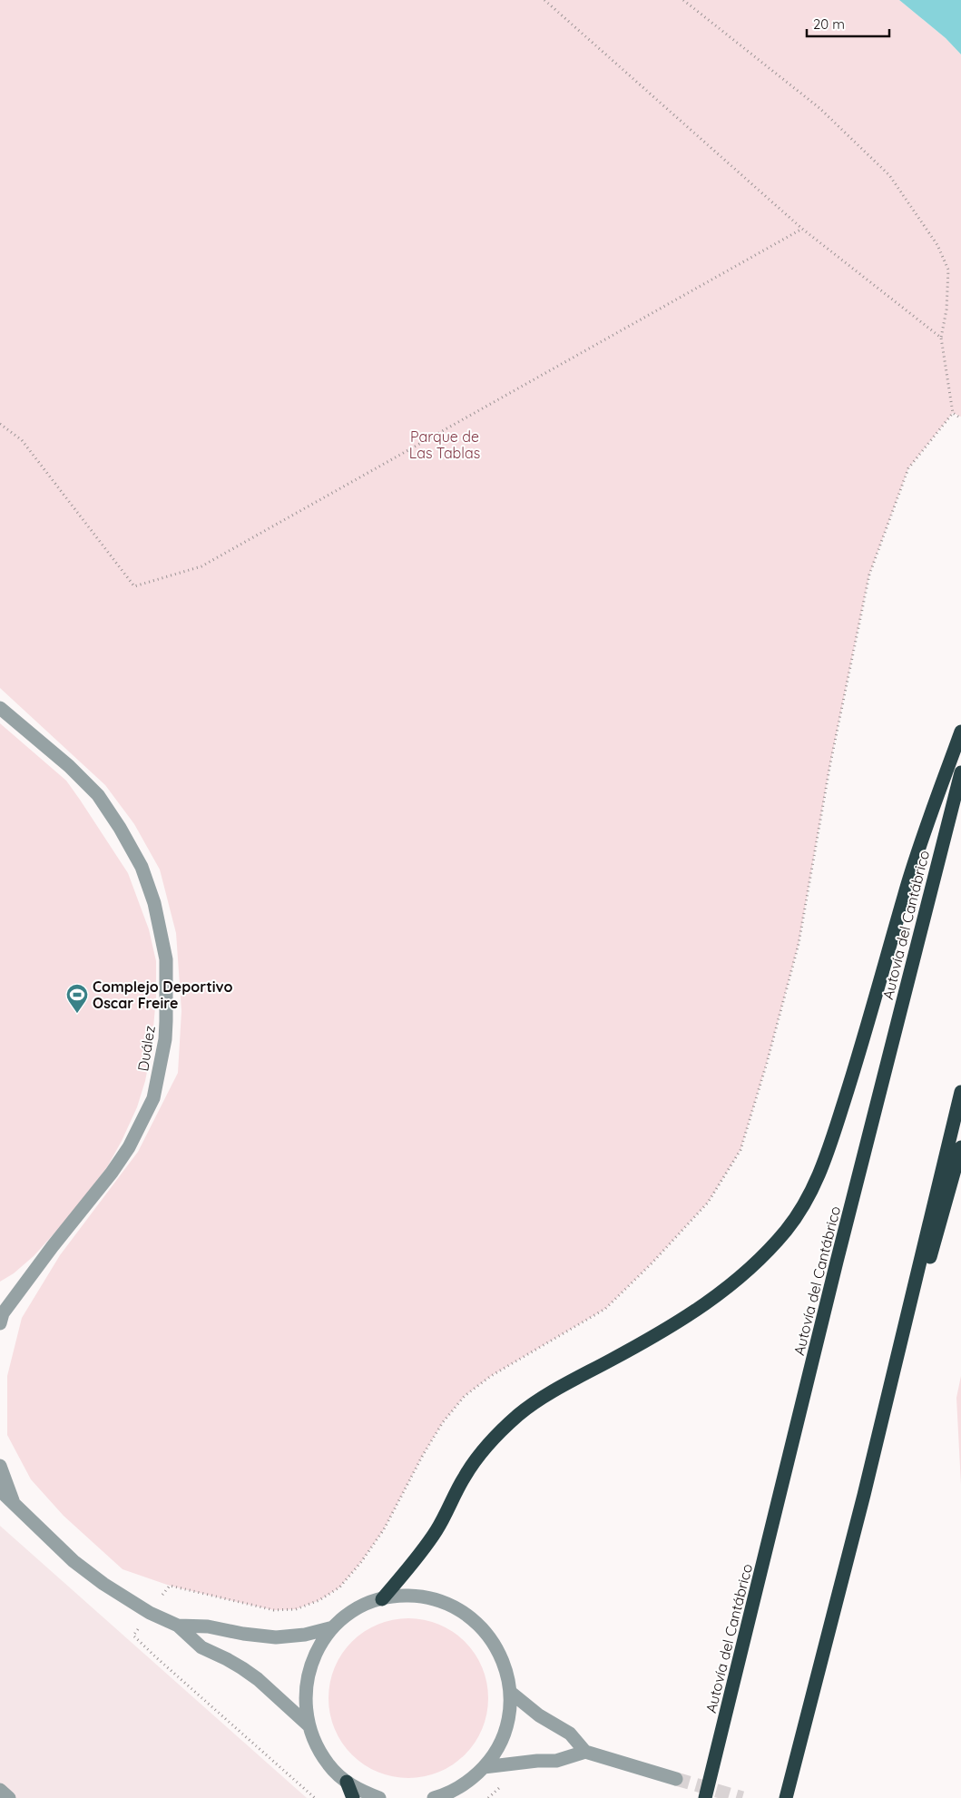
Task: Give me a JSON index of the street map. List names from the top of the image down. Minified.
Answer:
{"streets":{"highway":["Autovía del Cantábrico"],"street":["Duález"]},"parks":["Parque de Las Tablas"],"places":{"sports":["Complejo Deportivo Oscar Freire"]},"scale_bar":"20 m"}
